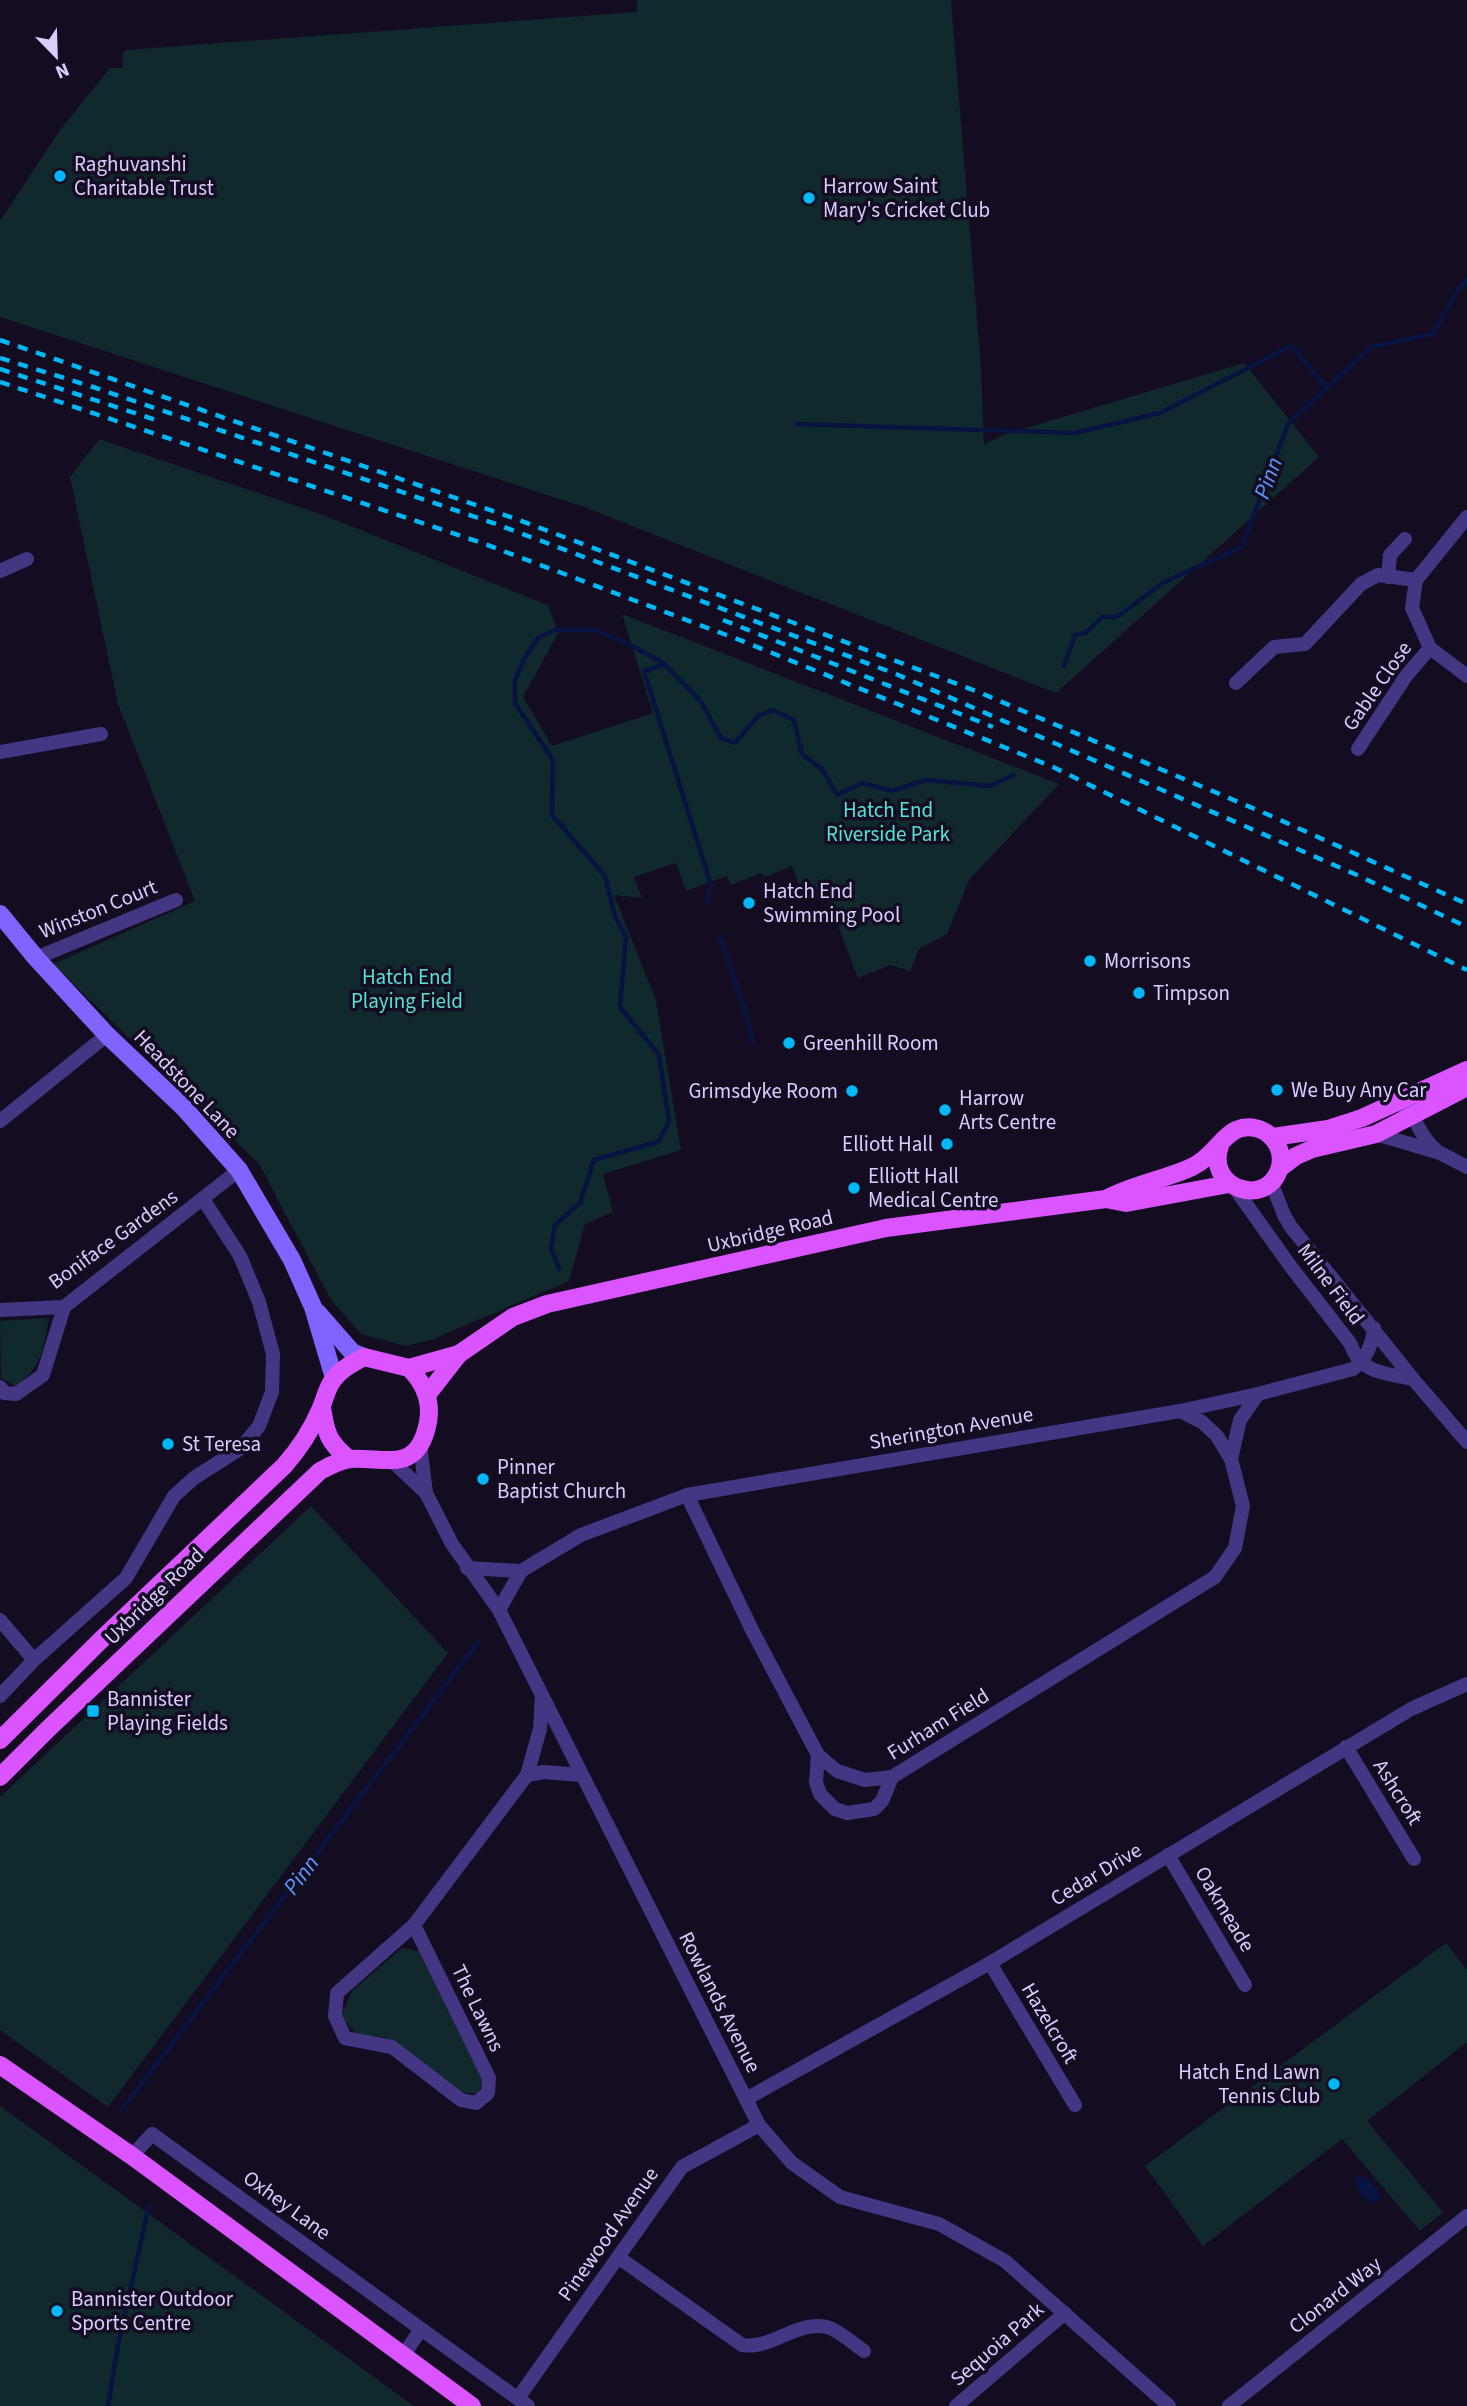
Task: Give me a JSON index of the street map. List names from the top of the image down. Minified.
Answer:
{"streets":{"main road":["Uxbridge Road"],"street":["Gable Close","Winston Court","Headstone Lane","Boniface Gardens","Milne Field","Sherington Avenue","Furham Field","Ashcroft","Cedar Drive","Oakmeade","Rowlands Avenue","The Lawns","Hazelcroft","Oxhey Lane","Pinewood Avenue","Clonard Way","Sequoia Park"]},"crossings":[["Winston Court","Headstone Lane"],["Headstone Lane","Uxbridge Road"],["Headstone Lane","Boniface Gardens"],["Headstone Lane","Rowlands Avenue"],["Uxbridge Road","Milne Field"],["Uxbridge Road","Rowlands Avenue"],["Milne Field","Sherington Avenue"],["Sherington Avenue","Furham Field"],["Sherington Avenue","Rowlands Avenue"],["Ashcroft","Cedar Drive"],["Cedar Drive","Oakmeade"],["Cedar Drive","Rowlands Avenue"],["Cedar Drive","Hazelcroft"],["Rowlands Avenue","Pinewood Avenue"],["Rowlands Avenue","Sequoia Park"],["Oxhey Lane","Pinewood Avenue"]],"water":["Pinn"],"parks":["Hatch End Riverside Park","Hatch End Playing Field"],"places":{"other":["Raghuvanshi Charitable Trust","Harrow Saint Mary's Cricket Club","Hatch End Swimming Pool","Morrisons","Timpson","Greenhill Room","We Buy Any Car","Grimsdyke Room","Harrow Arts Centre","Elliott Hall","Elliott Hall Medical Centre","St Teresa","Pinner Baptist Church","Hatch End Lawn Tennis Club","Bannister Outdoor Sports Centre"],"transit":["Bannister Playing Fields"]},"north":"bottom right"}
